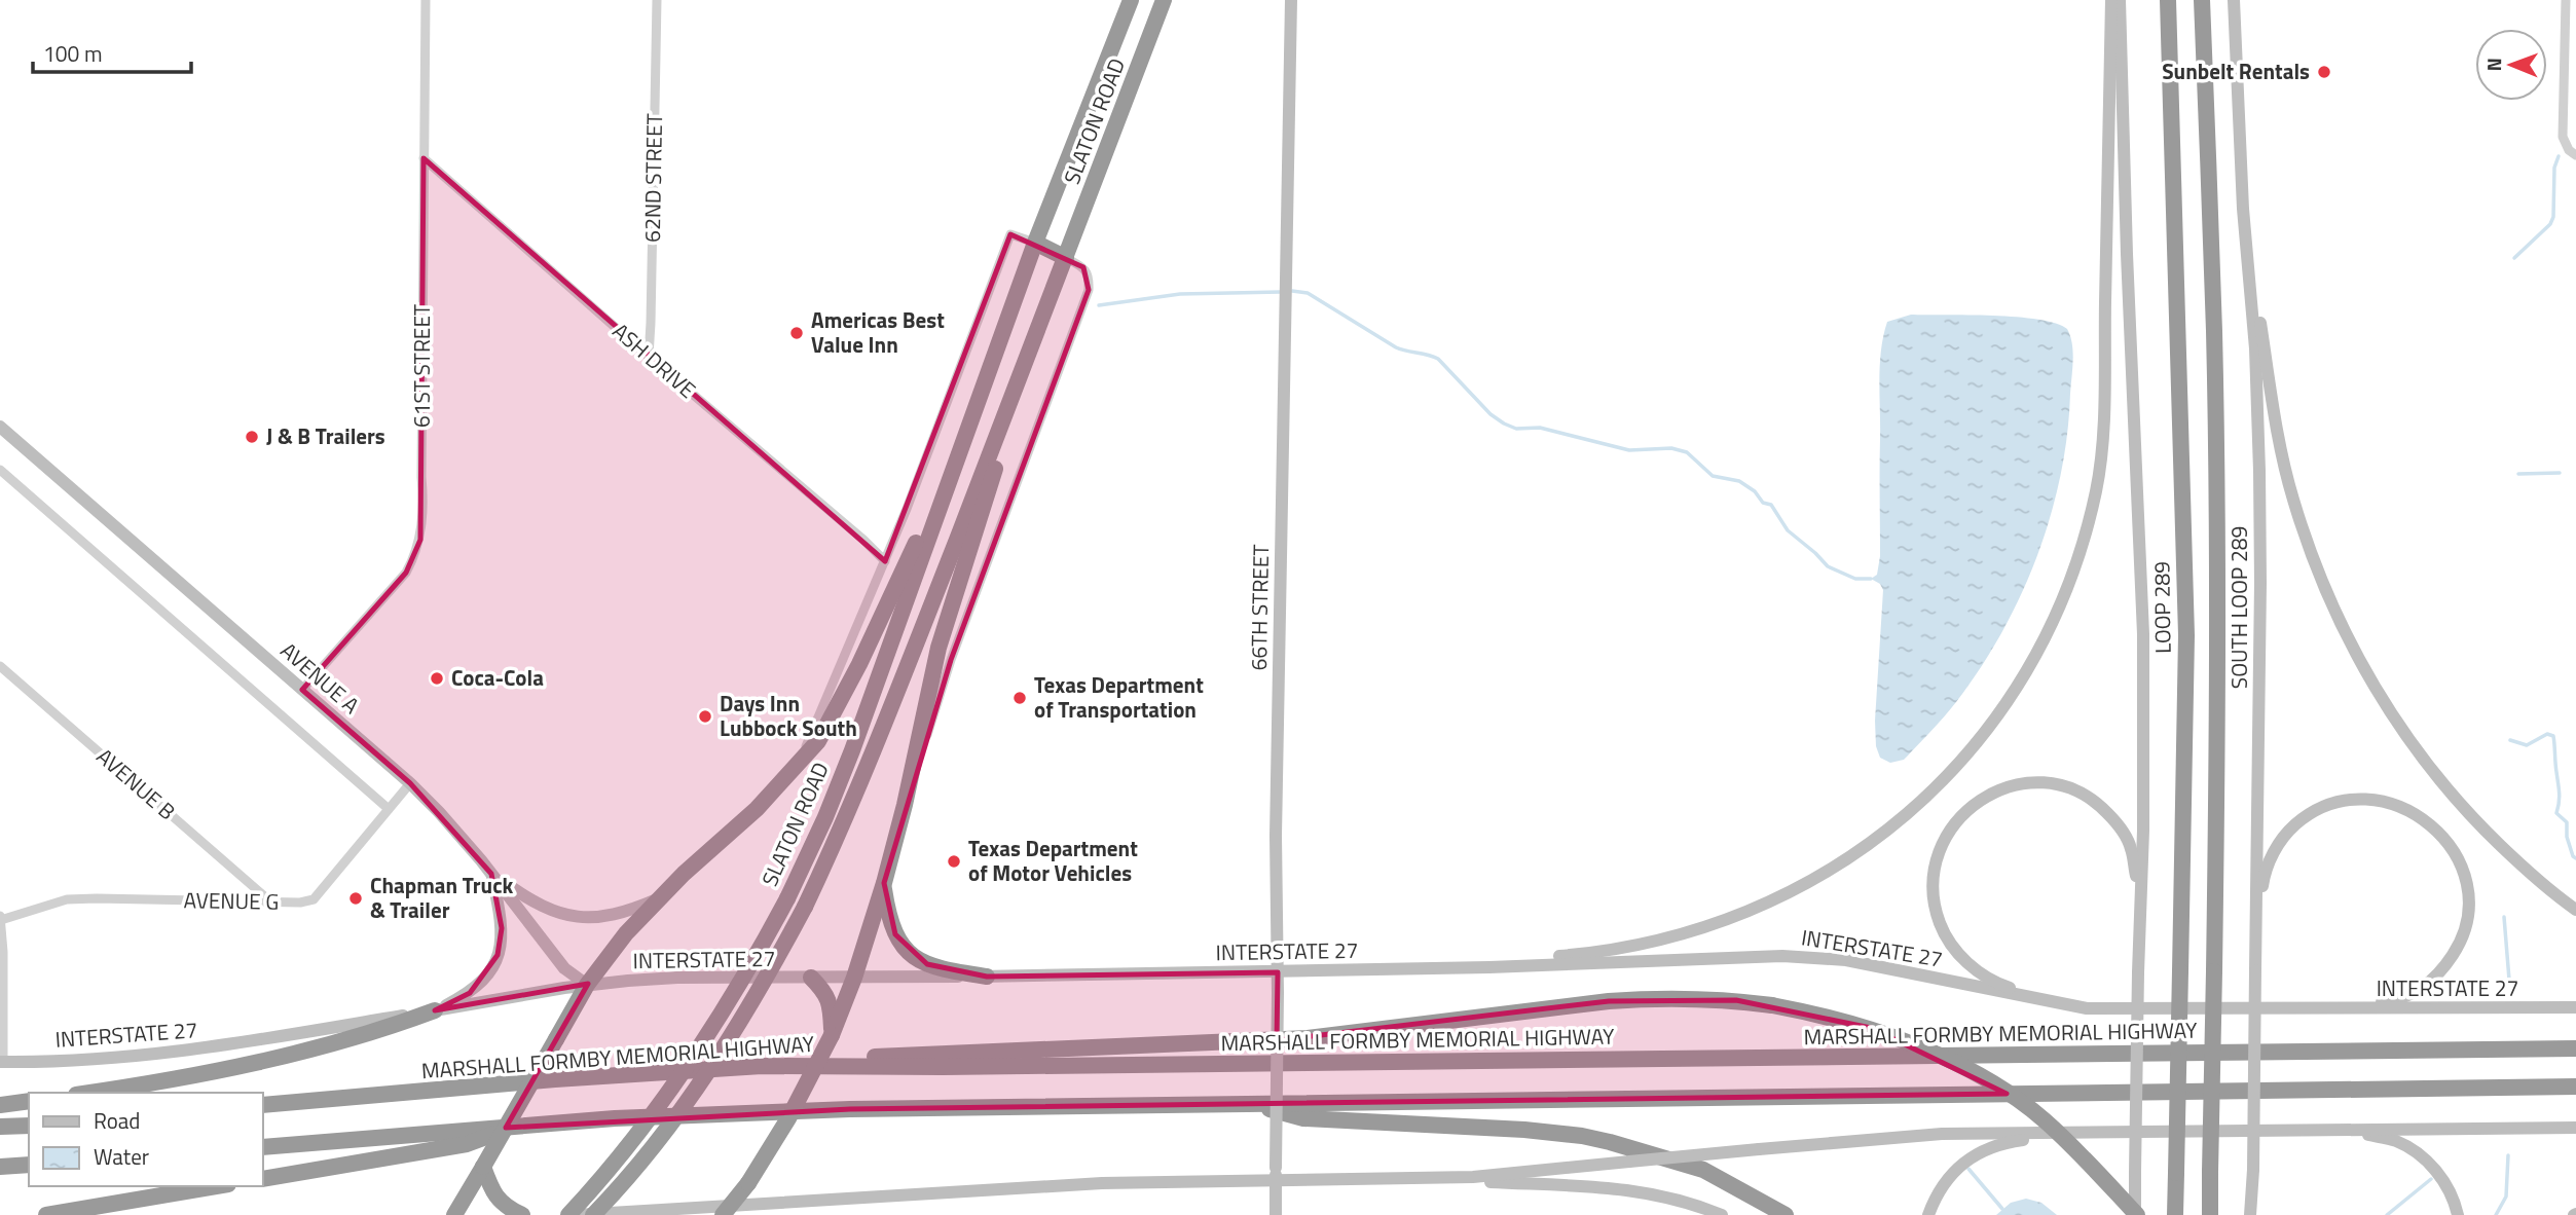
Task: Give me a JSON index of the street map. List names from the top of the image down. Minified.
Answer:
{"streets":{"highway":["SLATON ROAD","LOOP 289","MARSHALL FORMBY MEMORIAL HIGHWAY"],"main road":["66TH STREET","SOUTH LOOP 289","AVENUE A","INTERSTATE 27"],"street":["62ND STREET","ASH DRIVE","61ST STREET","AVENUE B","AVENUE G"]},"crossings":[["SLATON ROAD","ASH DRIVE"],["62ND STREET","ASH DRIVE"],["ASH DRIVE","61ST STREET"],["61ST STREET","AVENUE A"],["66TH STREET","INTERSTATE 27"],["AVENUE A","AVENUE G"],["AVENUE A","INTERSTATE 27"],["AVENUE B","AVENUE G"]],"places":["Sunbelt Rentals","Americas Best Value Inn","J & B Trailers","Coca-Cola","Texas Department of Transportation","Days Inn Lubbock South","Texas Department of Motor Vehicles","Chapman Truck & Trailer"],"legend":["Road","Water"],"scale_bar":"100 m","north":"left"}
